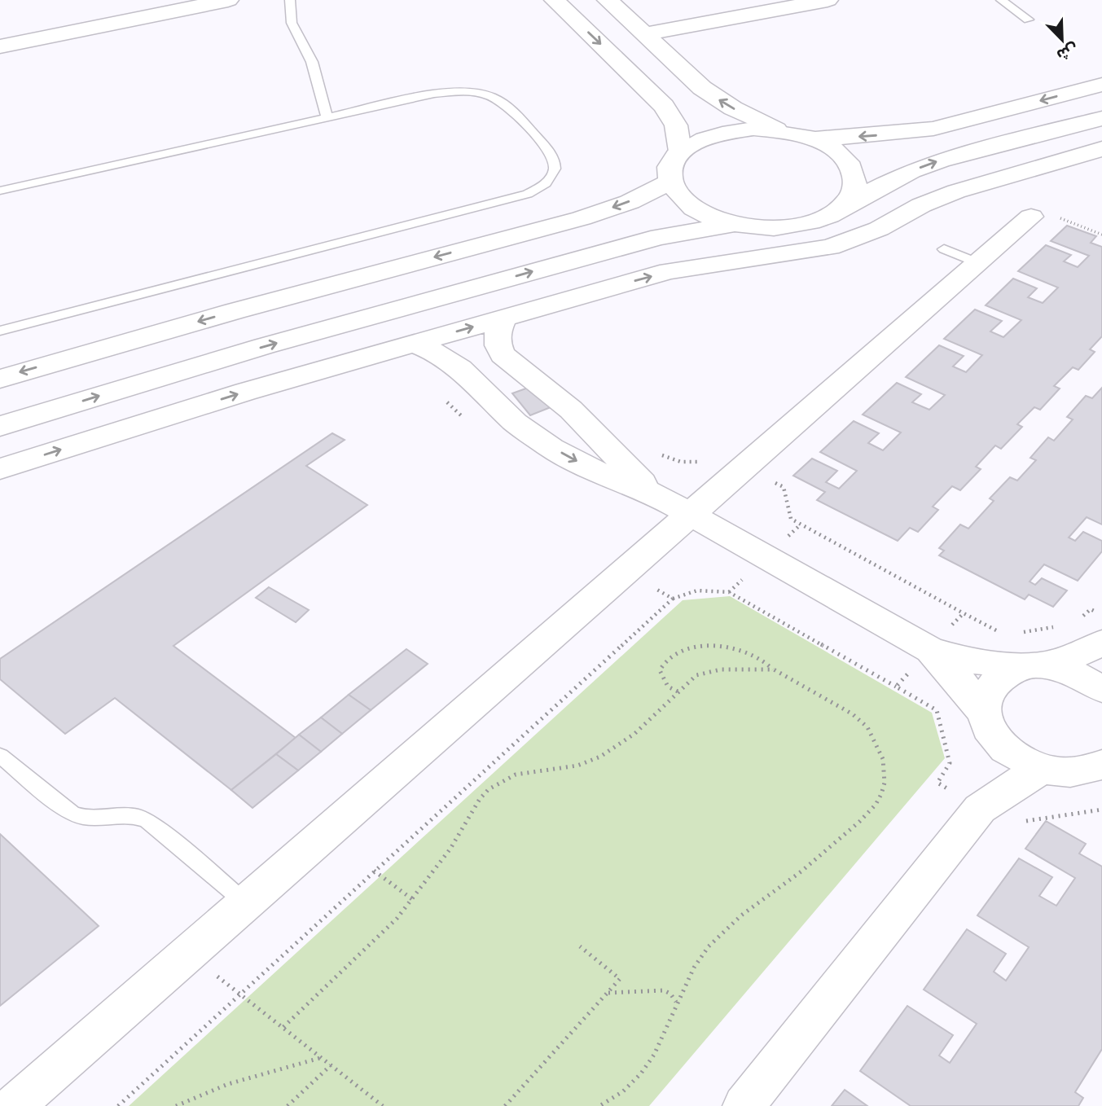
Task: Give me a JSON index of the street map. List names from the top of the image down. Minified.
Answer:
{"north":"bottom right"}
